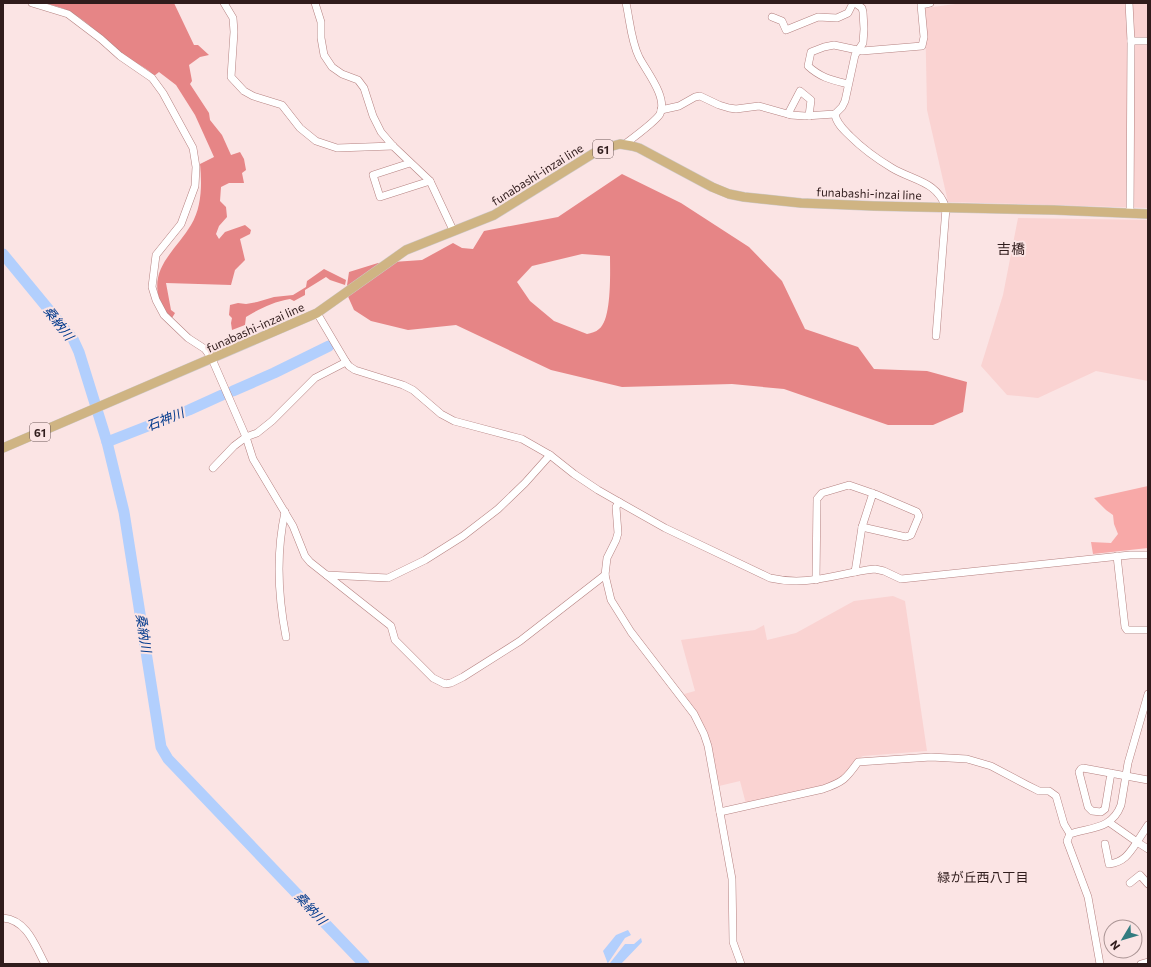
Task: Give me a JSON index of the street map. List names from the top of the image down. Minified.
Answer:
{"streets":{"main road":["61","funabashi-inzai line"]},"districts":["吉橋","緑が丘西八丁目"],"water":["桑納川","石神川"],"north":"bottom left"}
